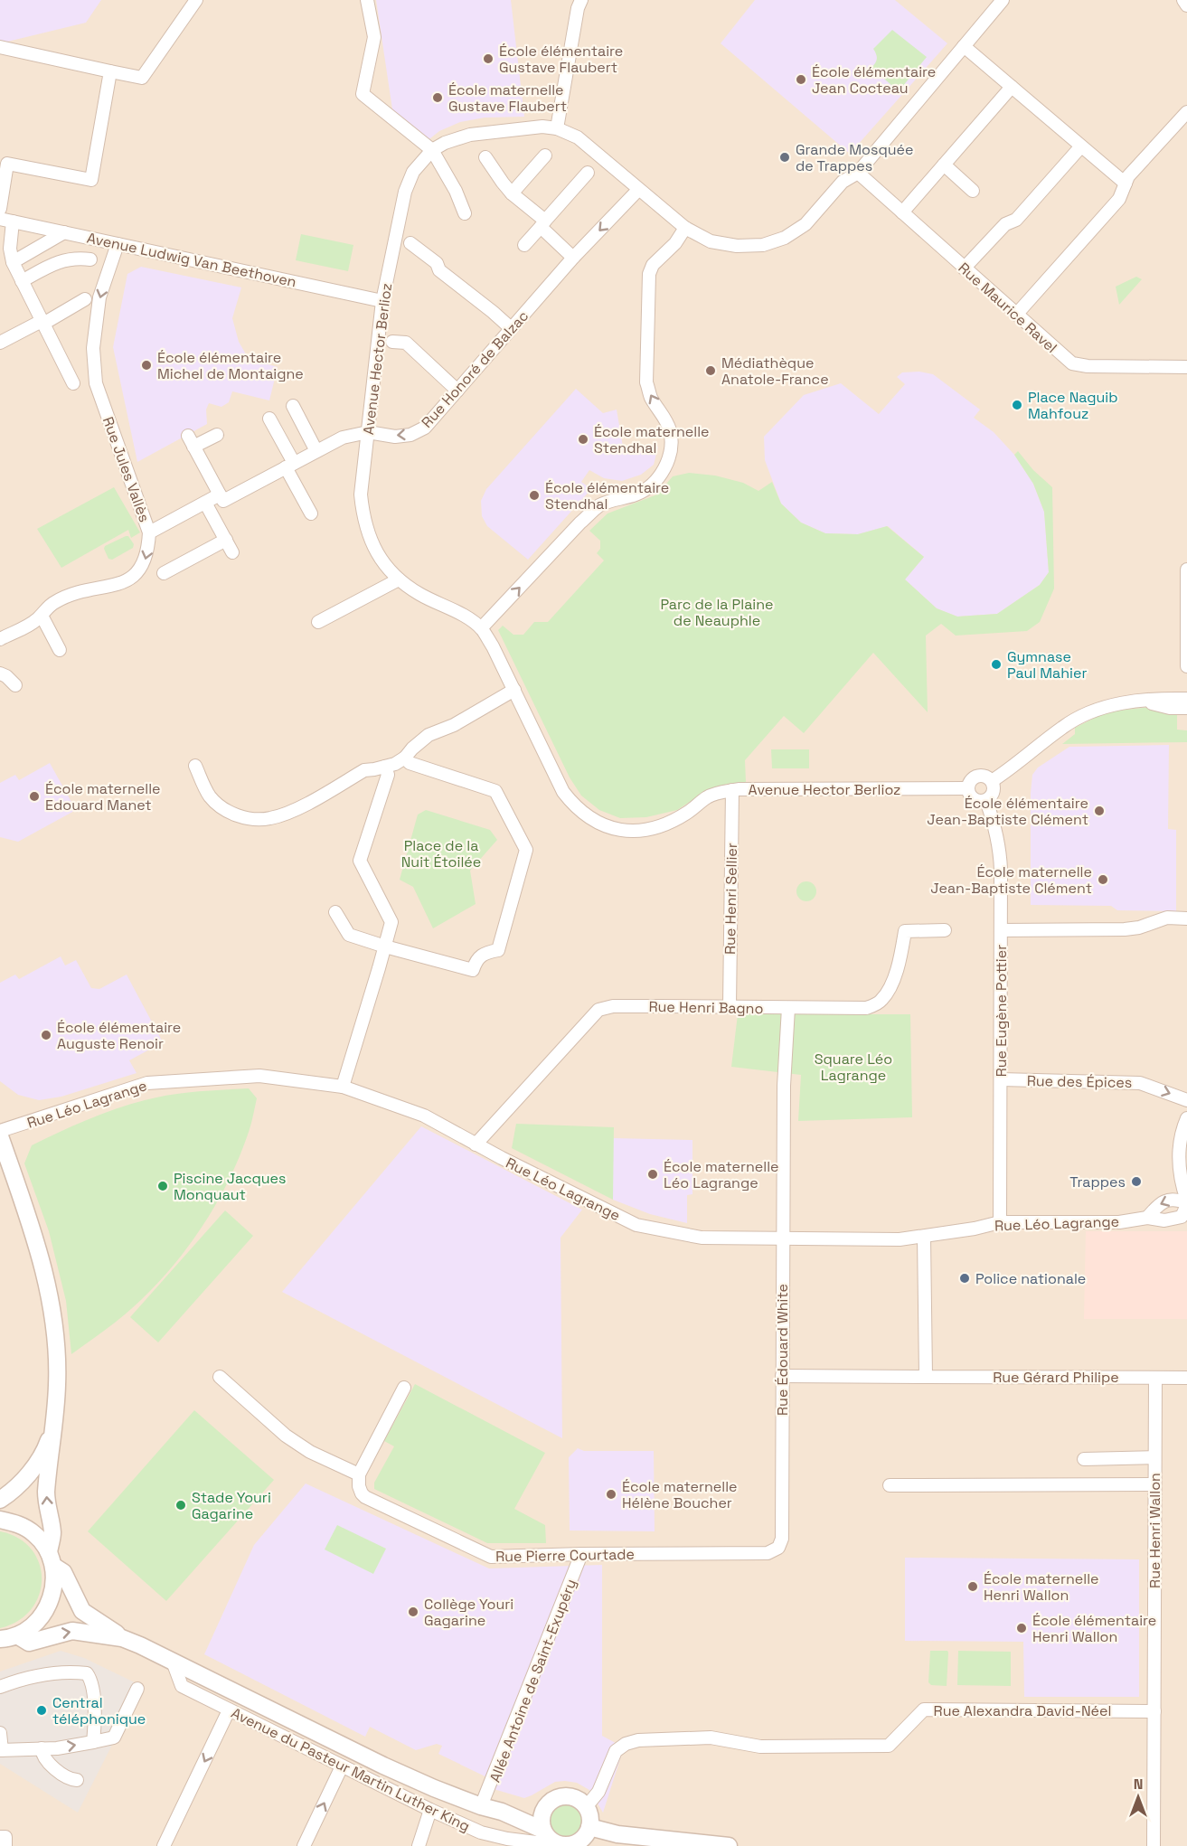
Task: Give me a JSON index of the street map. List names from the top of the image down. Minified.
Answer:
{"streets":{"street":["Avenue Ludwig Van Beethoven","Rue Maurice Ravel","Avenue Hector Berlioz","Rue Honoré de Balzac","Rue Jules Vallès","Rue Henri Sellier","Rue Henri Bagno","Rue Eugène Pottier","Rue des Épices","Rue Léo Lagrange","Rue Édouard White","Rue Gérard Philipe","Rue Henri Wallon","Rue Pierre Courtade","Allée Antoine de Saint-Exupéry","Rue Alexandra David-Néel","Avenue du Pasteur Martin Luther King"]},"crossings":[["Avenue Ludwig Van Beethoven","Avenue Hector Berlioz"],["Avenue Ludwig Van Beethoven","Rue Jules Vallès"],["Rue Maurice Ravel","Avenue Hector Berlioz"],["Avenue Hector Berlioz","Rue Honoré de Balzac"],["Avenue Hector Berlioz","Rue Henri Sellier"],["Avenue Hector Berlioz","Rue Eugène Pottier"],["Rue Henri Sellier","Rue Henri Bagno"],["Rue Henri Bagno","Rue Léo Lagrange"],["Rue Henri Bagno","Rue Édouard White"],["Rue Eugène Pottier","Rue des Épices"],["Rue Eugène Pottier","Rue Léo Lagrange"],["Rue Léo Lagrange","Rue Édouard White"],["Rue Édouard White","Rue Gérard Philipe"],["Rue Édouard White","Rue Pierre Courtade"],["Rue Gérard Philipe","Rue Henri Wallon"],["Rue Henri Wallon","Rue Alexandra David-Néel"],["Rue Pierre Courtade","Allée Antoine de Saint-Exupéry"],["Allée Antoine de Saint-Exupéry","Avenue du Pasteur Martin Luther King"],["Rue Alexandra David-Néel","Avenue du Pasteur Martin Luther King"]],"one_way":["Rue Jules Vallès","Rue des Épices"],"parks":["Parc de la Plaine de Neauphle","Place de la Nuit Étoilée","Square Léo Lagrange"],"places":["École élémentaire Gustave Flaubert","École élémentaire Jean Cocteau","École maternelle Gustave Flaubert","Grande Mosquée de Trappes","École élémentaire Michel de Montaigne","Médiathèque Anatole-France","Place Naguib Mahfouz","École maternelle Stendhal","École élémentaire Stendhal","Gymnase Paul Mahier","École maternelle Edouard Manet","École élémentaire Jean-Baptiste Clément","École maternelle Jean-Baptiste Clément","École élémentaire Auguste Renoir","École maternelle Léo Lagrange","Trappes","Piscine Jacques Monquaut","Police nationale","École maternelle Hélène Boucher","Stade Youri Gagarine","École maternelle Henri Wallon","Collège Youri Gagarine","École élémentaire Henri Wallon","Central téléphonique"],"north":"top"}
